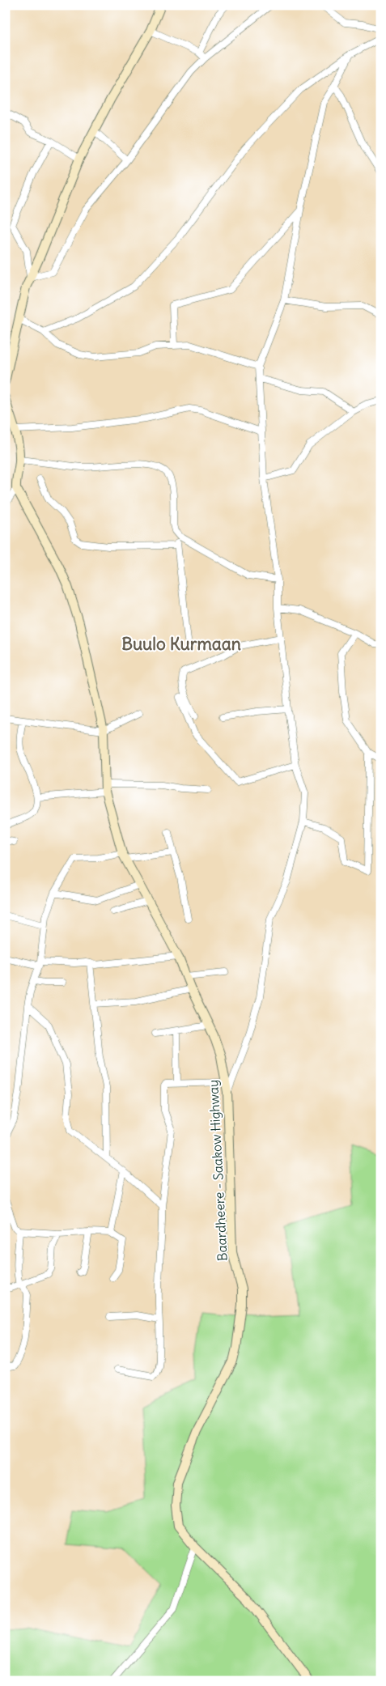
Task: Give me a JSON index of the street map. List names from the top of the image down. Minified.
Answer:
{"streets":{"main road":["Baardheere - Saakow Highway"]},"districts":["Buulo Kurmaan"]}
